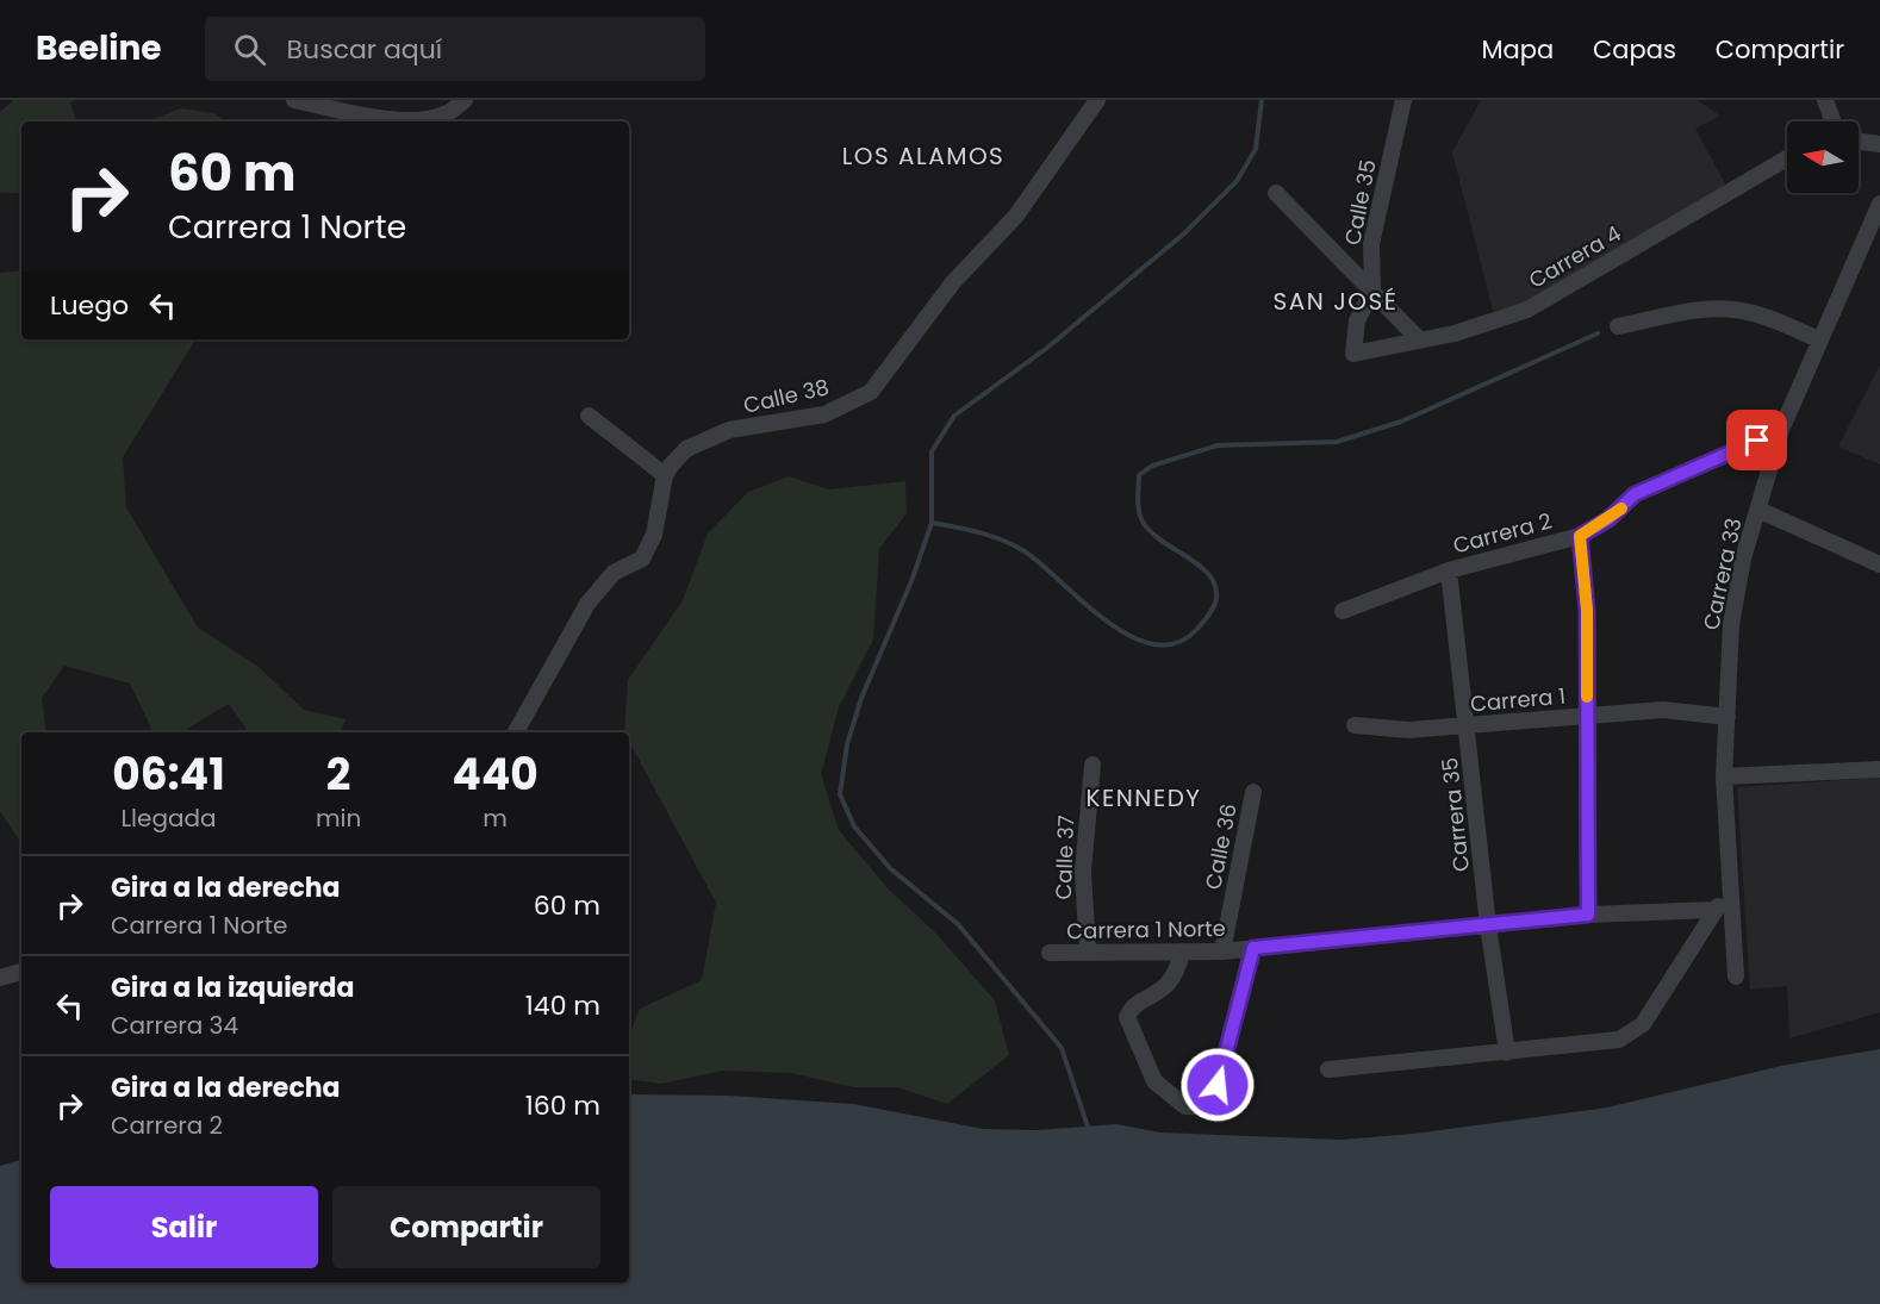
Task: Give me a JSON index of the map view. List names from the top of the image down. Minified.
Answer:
{"streets":{"street":["Calle 35","Carrera 4","Calle 38","Carrera 2","Carrera 33","Carrera 1","Carrera 35","Calle 36","Calle 37","Carrera 1 Norte"]},"crossings":[["Calle 35","Carrera 4"],["Carrera 2","Carrera 33"],["Carrera 2","Carrera 35"],["Carrera 33","Carrera 1"],["Carrera 1","Carrera 35"],["Carrera 35","Carrera 1 Norte"],["Calle 36","Carrera 1 Norte"],["Calle 37","Carrera 1 Norte"]],"districts":["LOS ALAMOS","SAN JOSÉ","KENNEDY"],"north":"left","page":{"header":"Beeline","search":"Buscar aquí","nav":["Mapa","Capas","Compartir"],"turn":["60 m","Carrera 1 Norte"],"then":"Luego","eta":["06:41","Llegada","2","min","440","m"],"list":[{"name":"Gira a la derecha","note":"Carrera 1 Norte","value":"60 m"},{"name":"Gira a la izquierda","note":"Carrera 34","value":"140 m"},{"name":"Gira a la derecha","note":"Carrera 2","value":"160 m"}],"buttons":["Salir","Compartir"]}}
